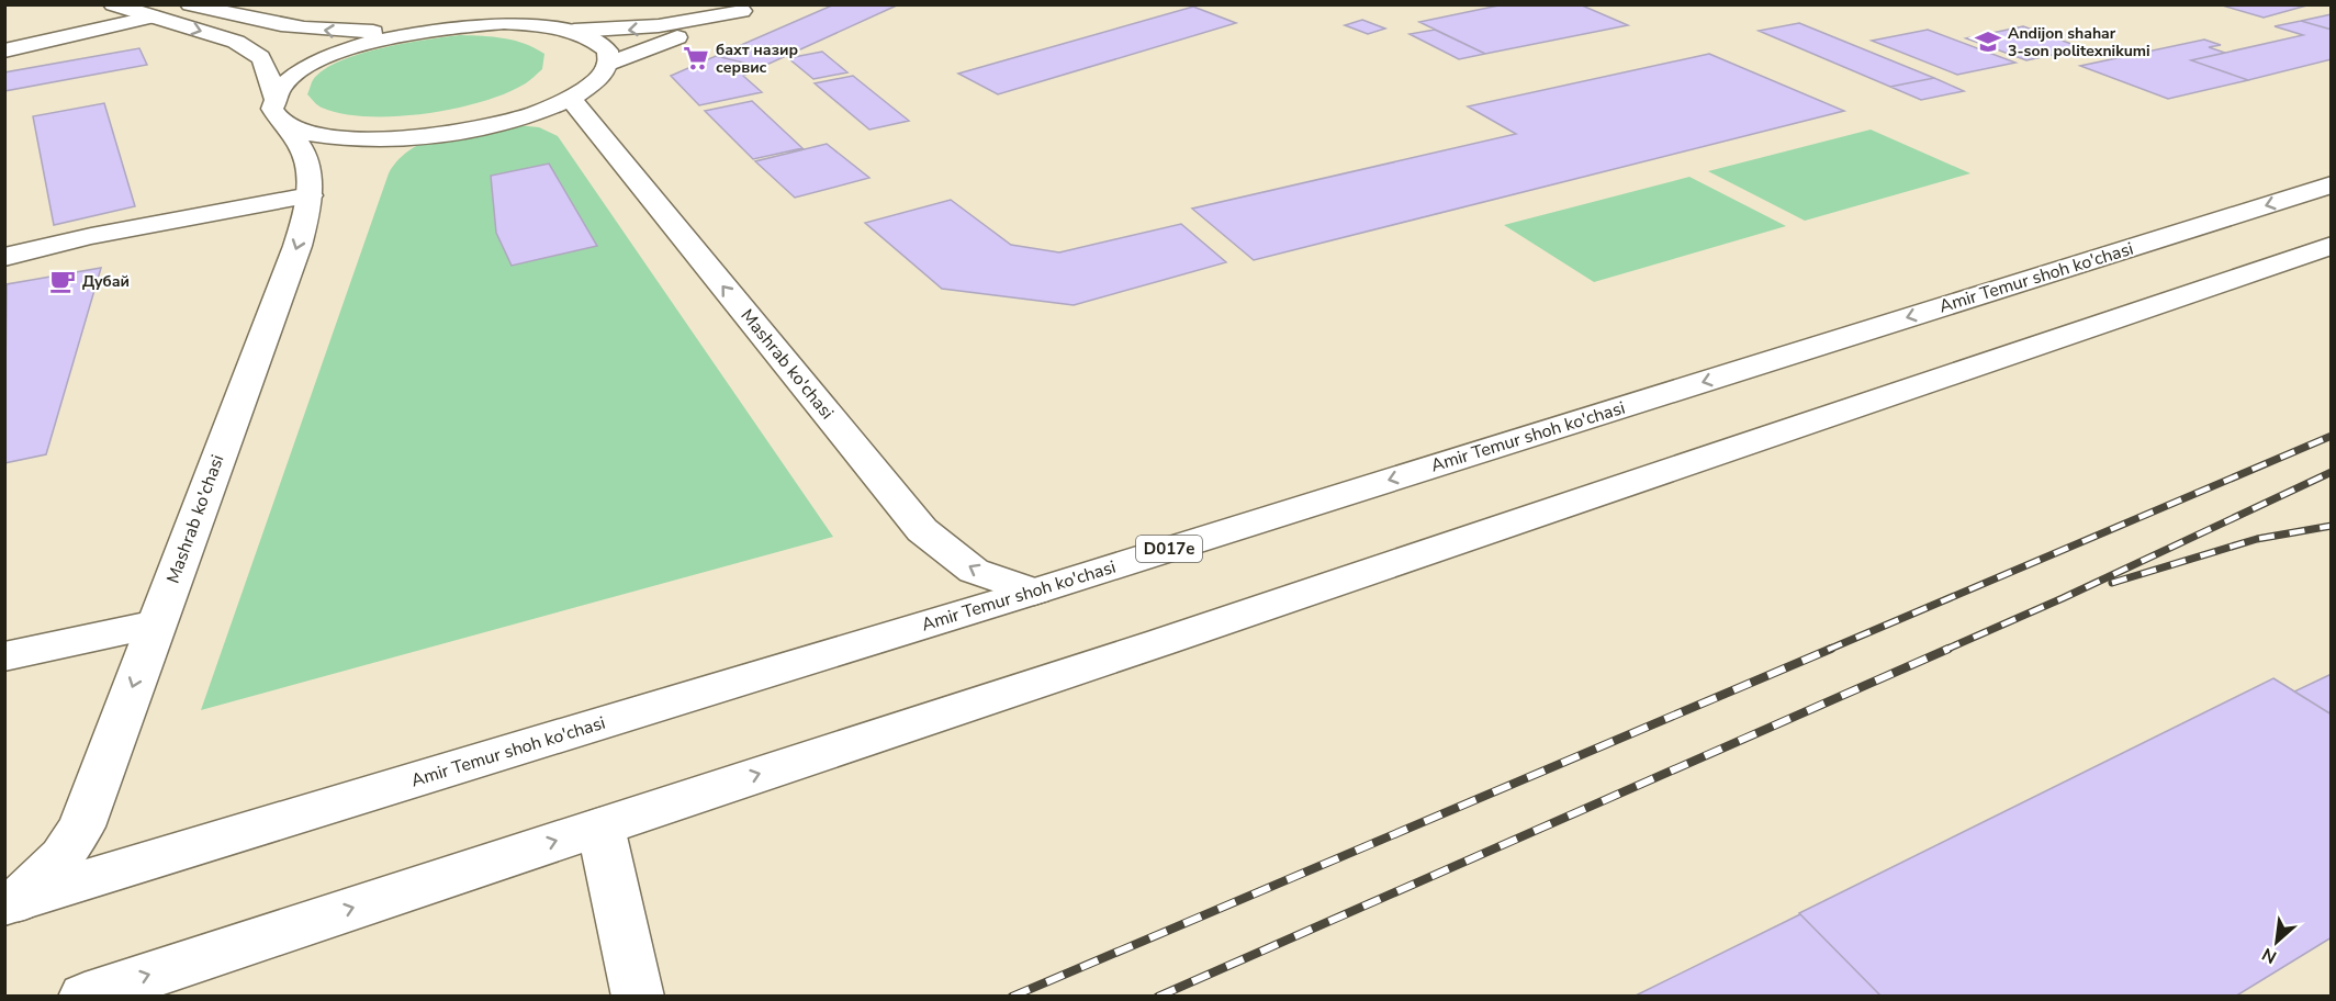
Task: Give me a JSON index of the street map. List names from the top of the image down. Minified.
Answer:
{"streets":{"main road":["Amir Temur shoh ko'chasi","Mashrab ko'chasi","D017e"]},"crossings":[["Amir Temur shoh ko'chasi","Mashrab ko'chasi"]],"places":{"school or university":["Andijon shahar 3-son politexnikumi"],"supermarket":["бахт назир сервис"],"cafe":["Дубай"]},"north":"bottom left"}
